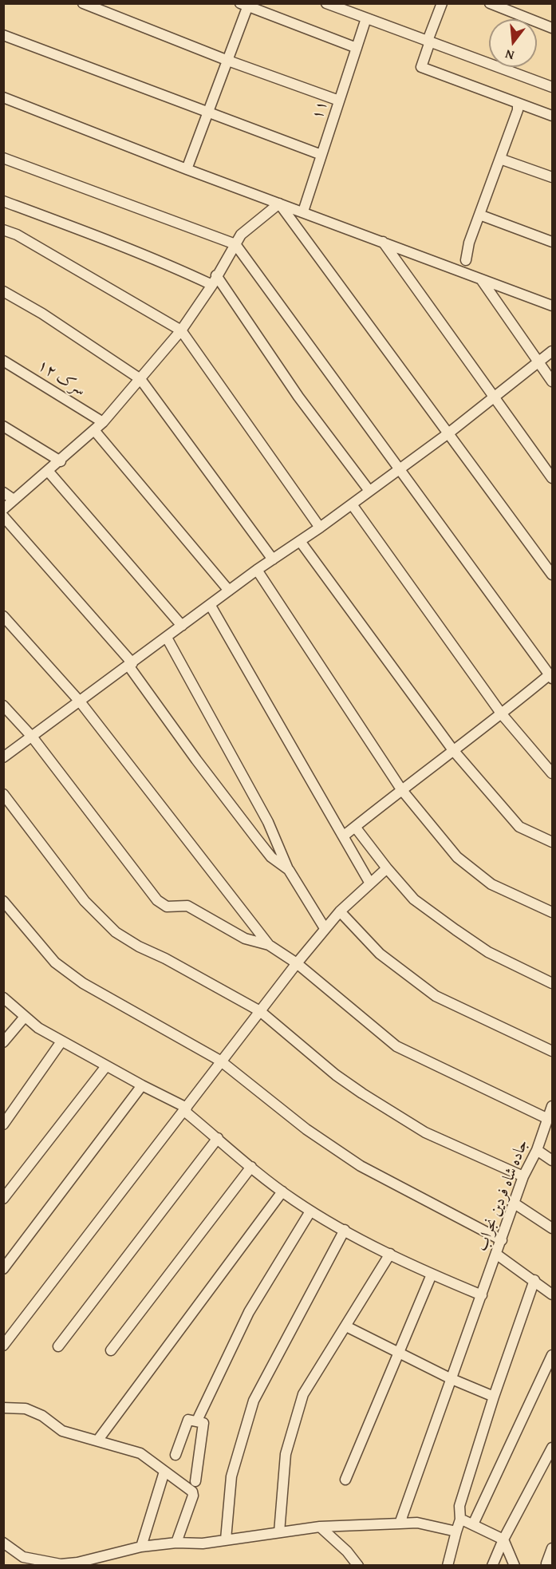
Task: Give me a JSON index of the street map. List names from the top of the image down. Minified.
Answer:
{"streets":{"street":["۱۱","سرک ۱۲","جاده شاه فردین نجراب"]},"north":"bottom"}
